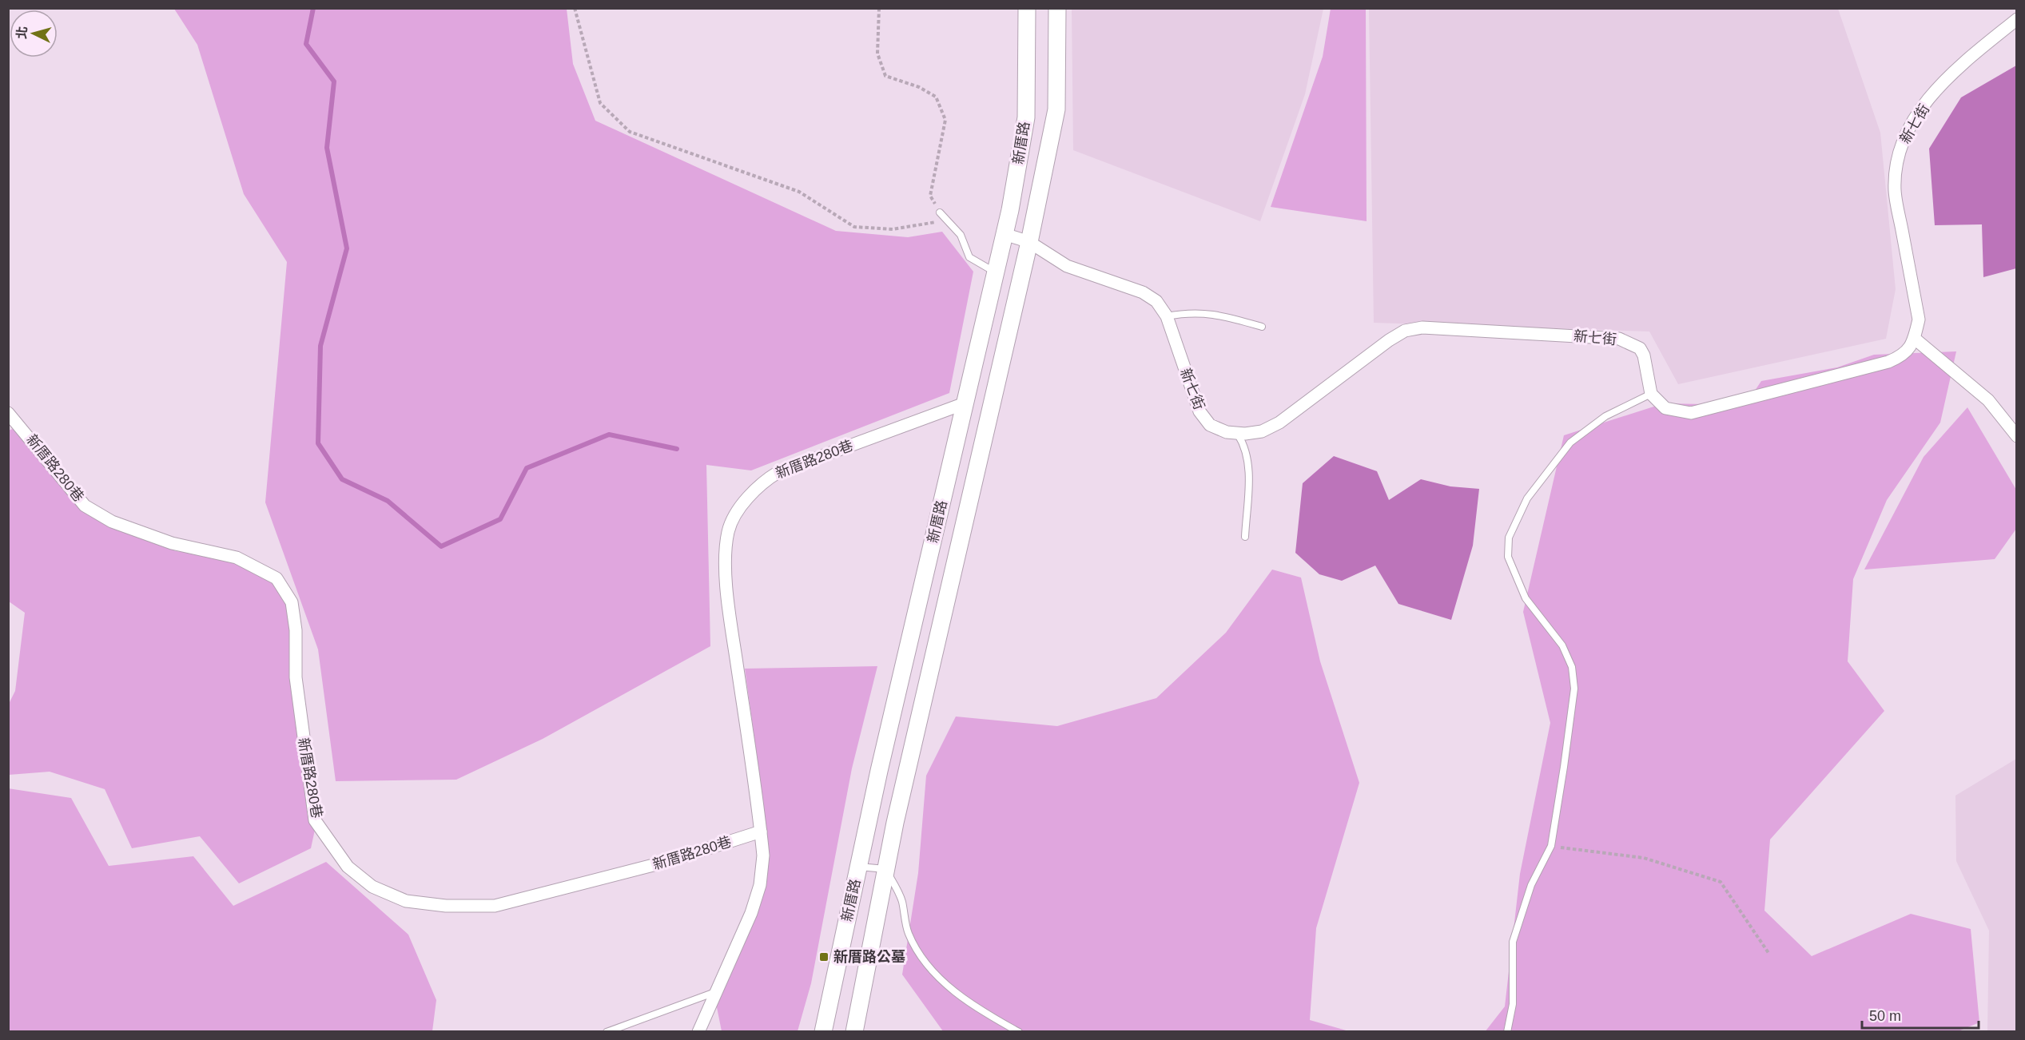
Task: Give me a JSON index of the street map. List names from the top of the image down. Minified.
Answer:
{"streets":{"street":["新七街","新厝路","新厝路280巷"]},"crossings":[["新七街","新厝路"],["新厝路","新厝路280巷"]],"places":{"transit":["新厝路公墓"]},"scale_bar":"50 m","north":"left"}
